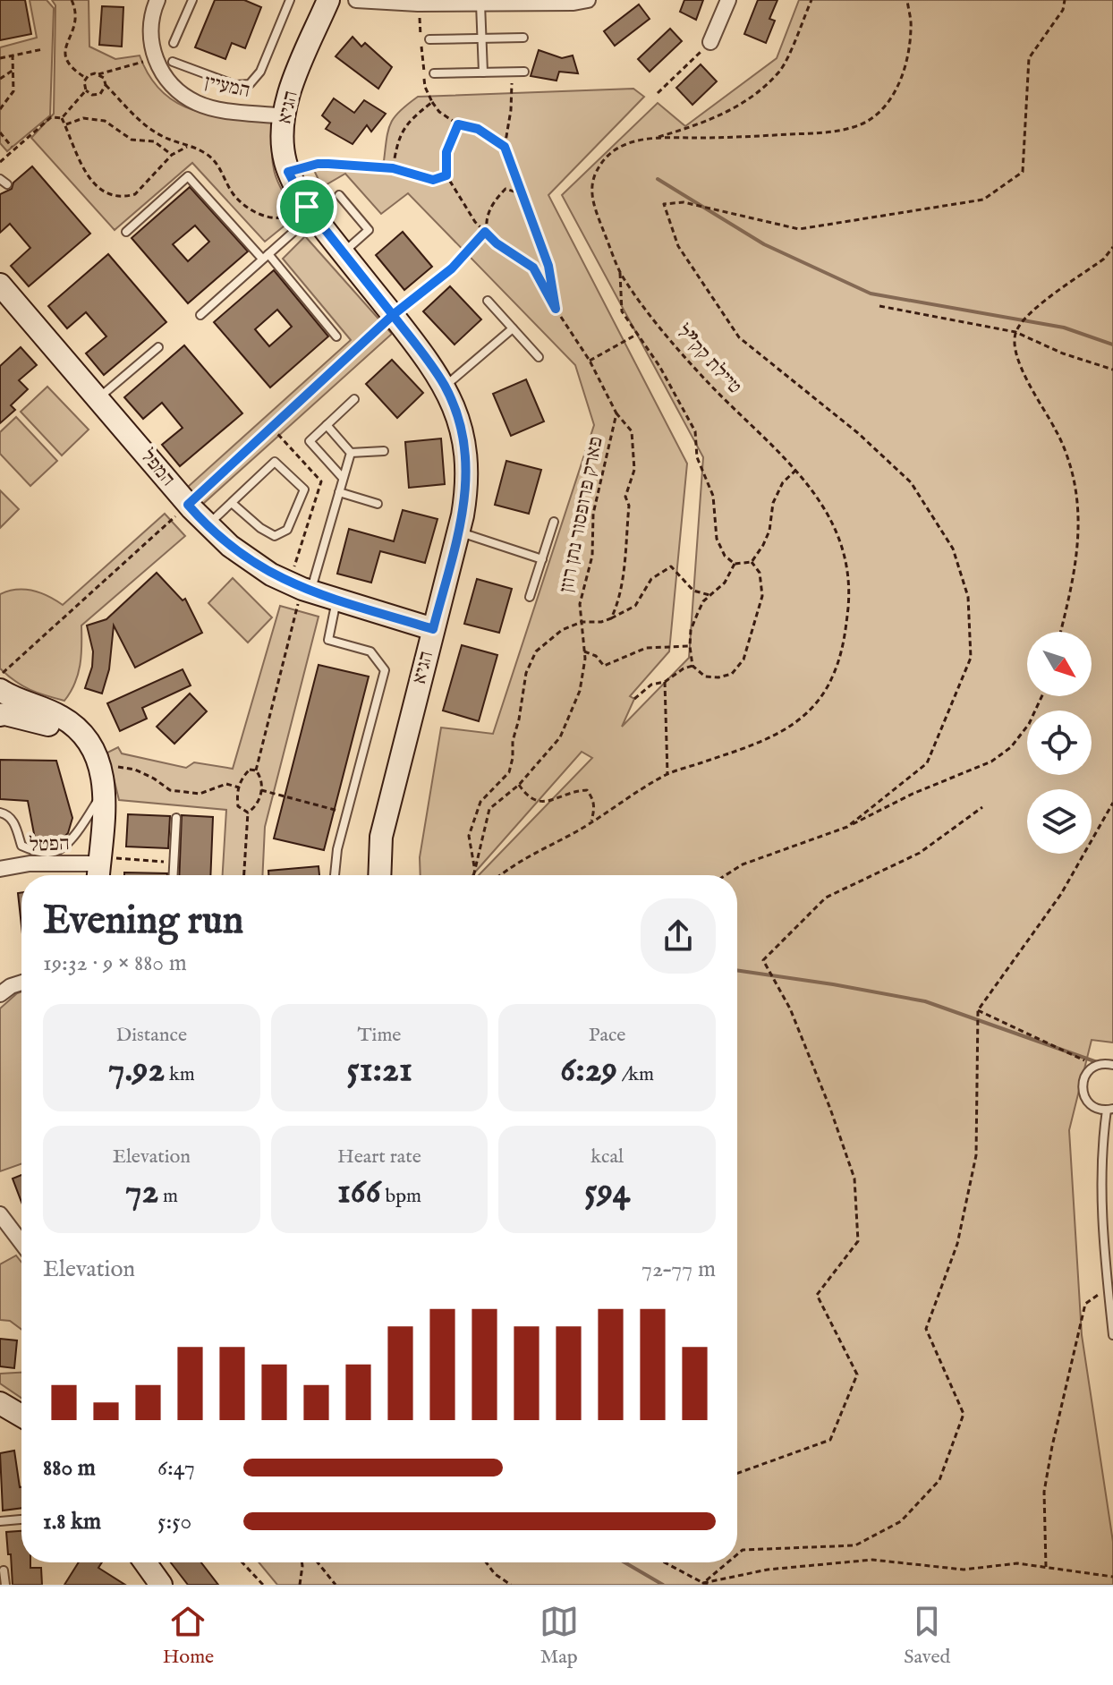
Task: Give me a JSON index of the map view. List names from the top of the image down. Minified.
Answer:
{"streets":{"street":["המעיין","הגיא","המפל","הפטל"],"path":["טיילת קק\"ל","פארק פרופסור נתן רוזן"]},"crossings":[["המעיין","הגיא"],["הגיא","המפל"]],"north":"bottom right","page":{"heading":["Evening run","19:32 · 9 × 880 m"],"stats":[["Distance","7.92 km"],["Time","51:21"],["Pace","6:29 /km"],["Elevation","72 m"],["Heart rate","166 bpm"],["kcal","594"]],"chart":["Elevation","72–77 m"],"list":[{"name":"880 m","note":"6:47"},{"name":"1.8 km","note":"5:50"}],"tabs":["Home","Map","Saved"]}}
